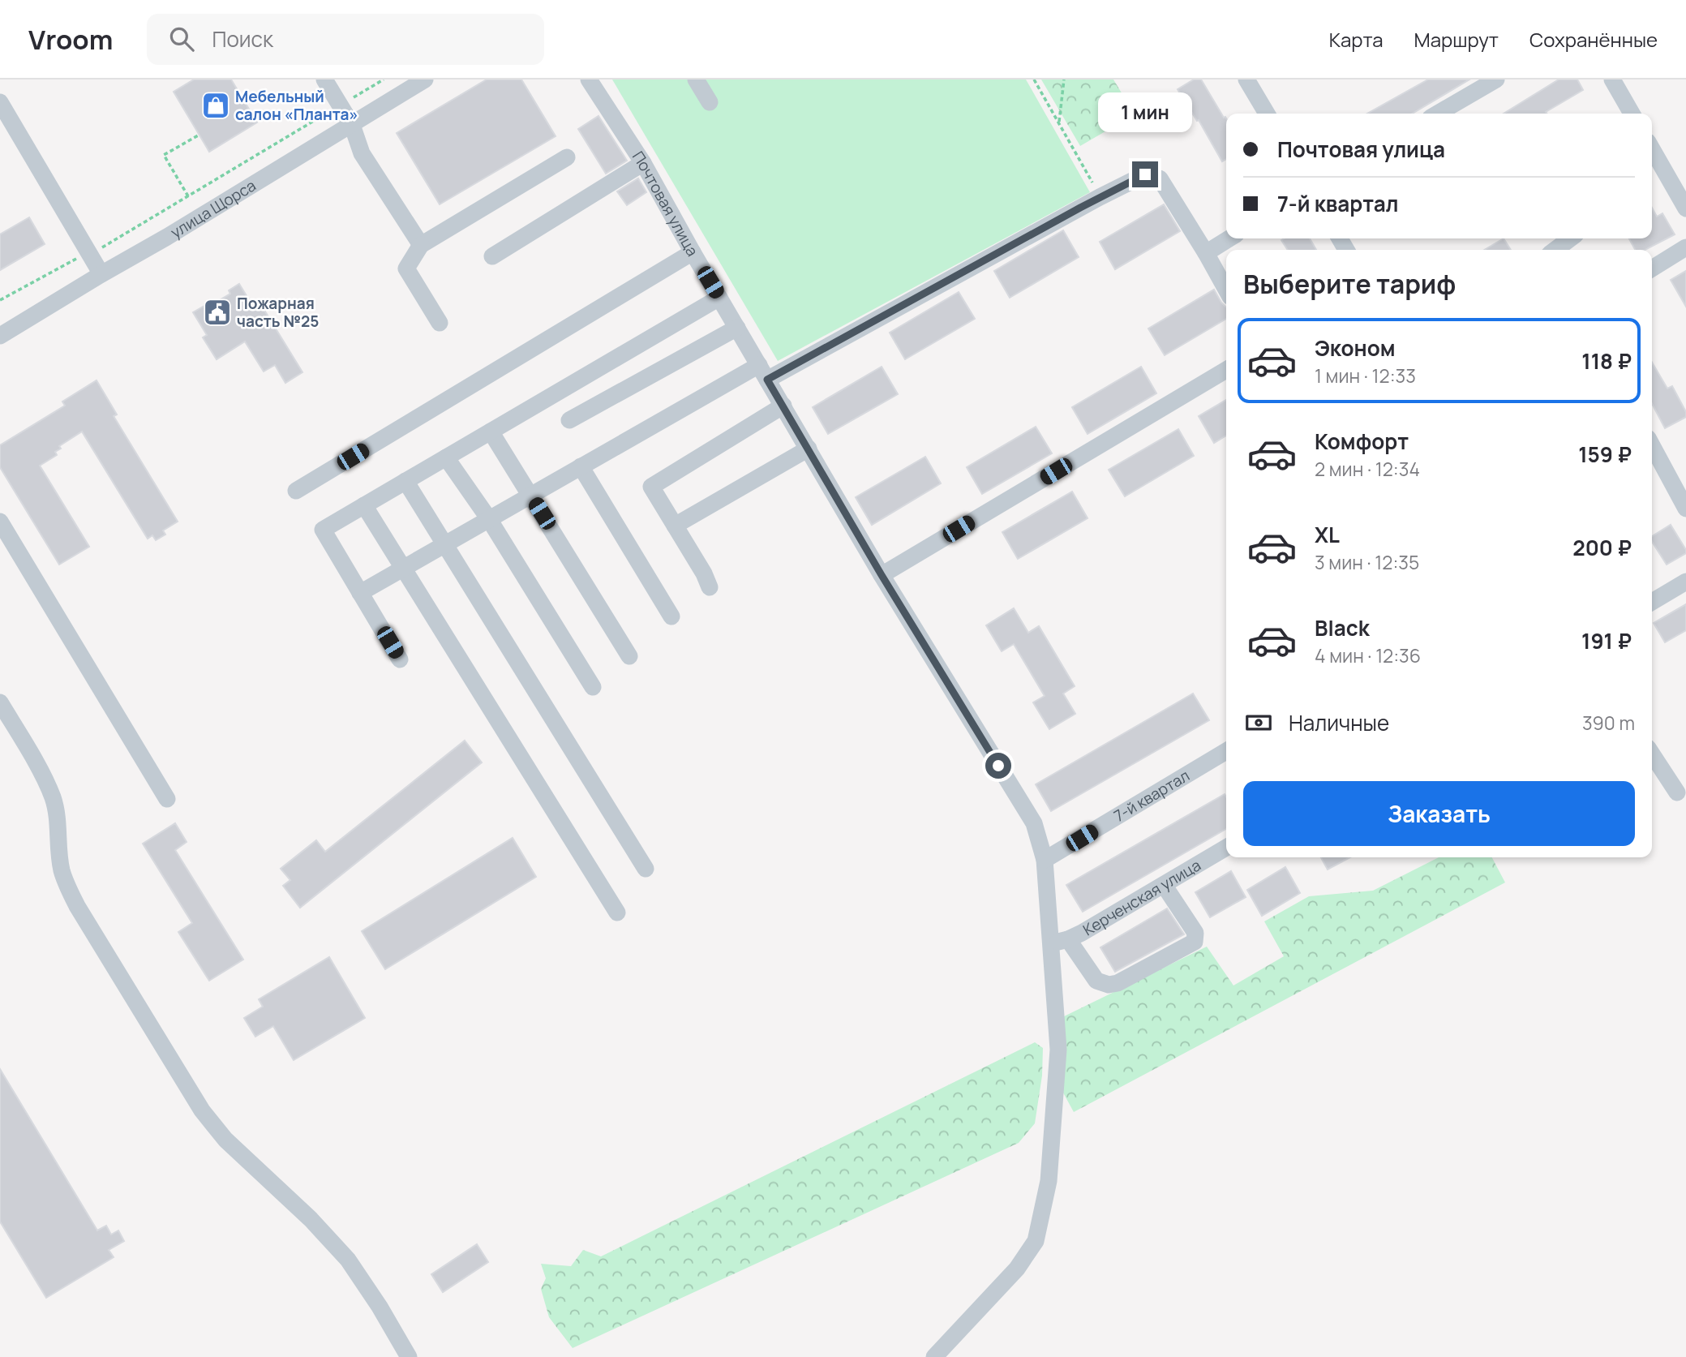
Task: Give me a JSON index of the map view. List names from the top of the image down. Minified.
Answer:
{"streets":{"street":["Почтовая улица","улица Щорса","7-й квартал","Керченская улица"]},"crossings":[["Почтовая улица","7-й квартал"],["Почтовая улица","Керченская улица"]],"places":{"shop":["Мебельный салон «Планта»"],"public building":["Пожарная часть №25"]},"page":{"header":"Vroom","search":"Поиск","nav":["Карта","Маршрут","Сохранённые"],"bubble":"1 мин","banner":["Почтовая улица","7-й квартал"],"heading":"Выберите тариф","list":[{"name":"Эконом","note":"1 мин · 12:33","value":"118 ₽"},{"name":"Комфорт","note":"2 мин · 12:34","value":"159 ₽"},{"name":"XL","note":"3 мин · 12:35","value":"200 ₽"},{"name":"Black","note":"4 мин · 12:36","value":"191 ₽"}],"pay":["Наличные","390 m"],"buttons":"Заказать"}}
